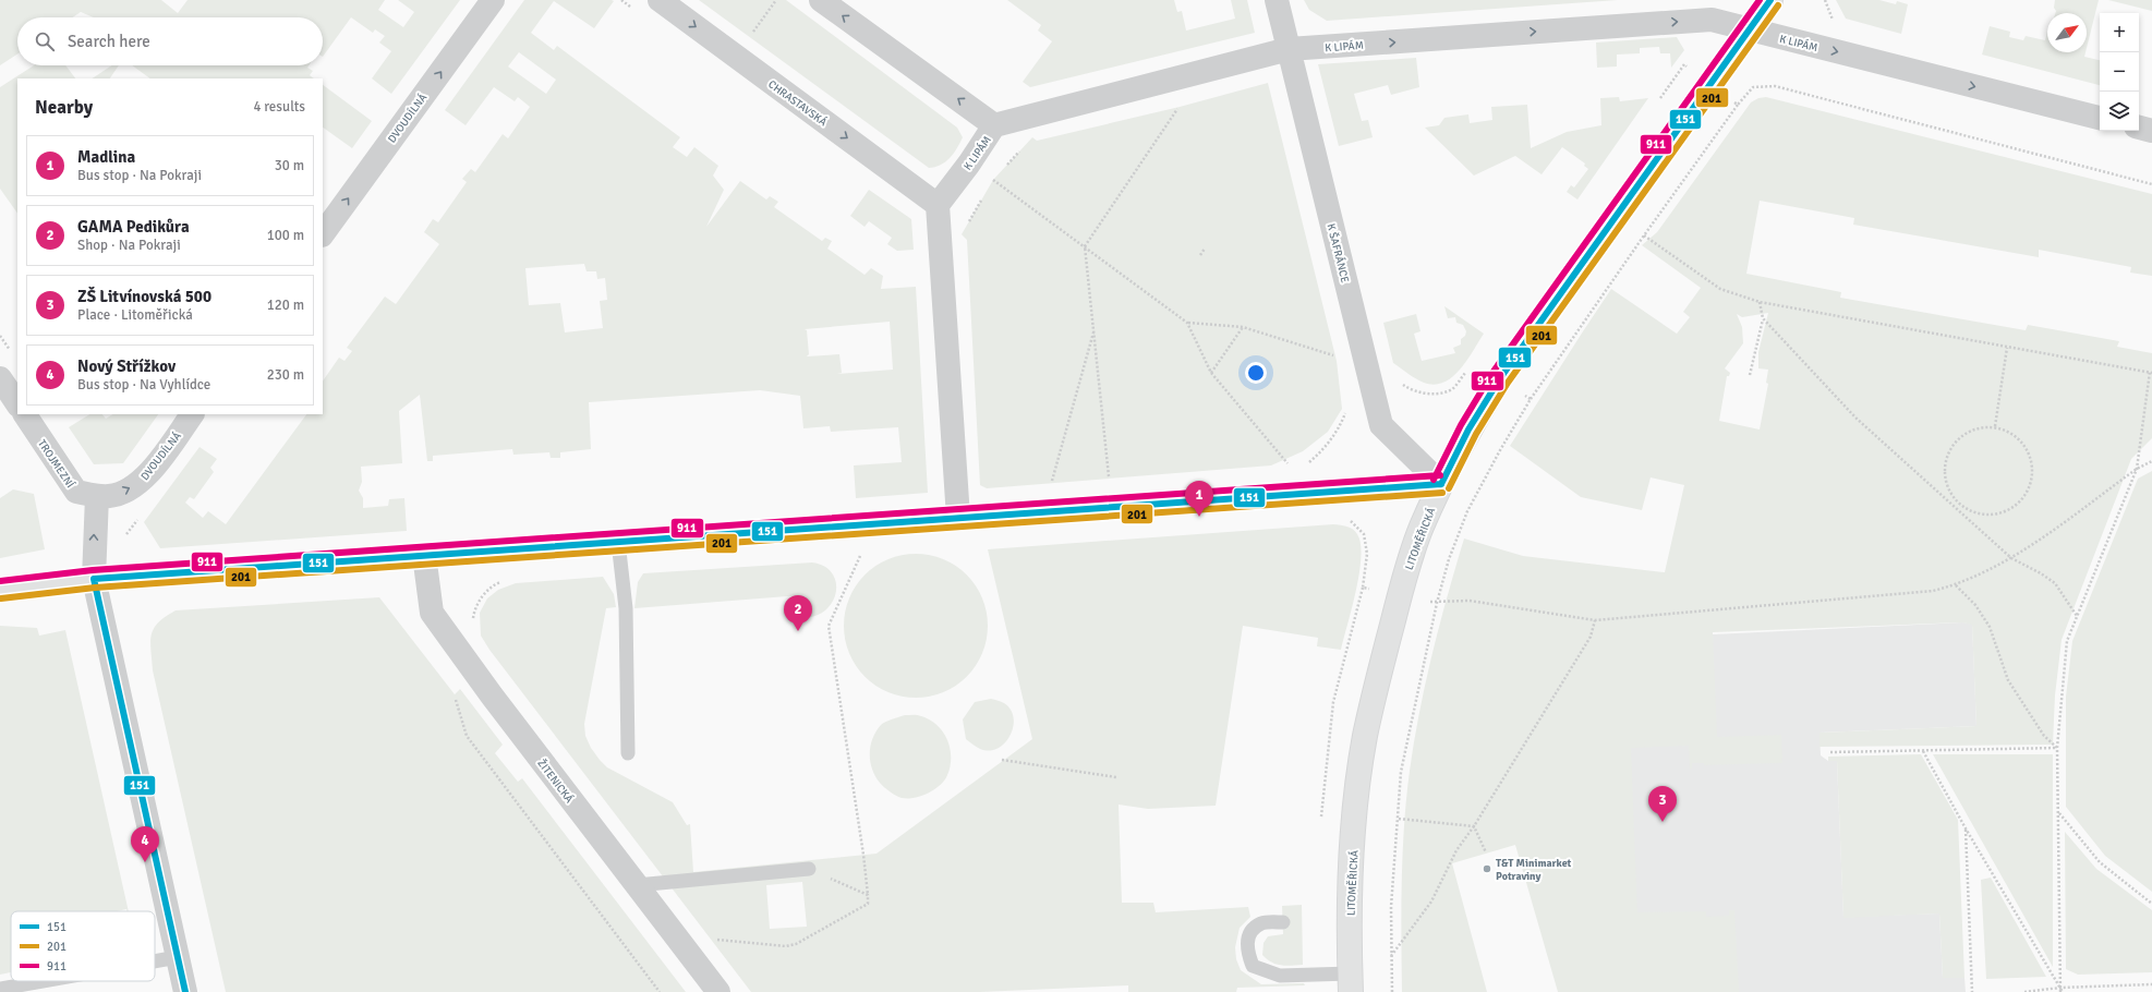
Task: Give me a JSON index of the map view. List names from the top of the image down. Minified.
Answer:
{"streets":{"street":["K LIPÁM","CHRASTAVSKÁ","DVOUDÍLNÁ","K ŠAFRÁNCE","TROJMEZNÍ","LITOMĚŘICKÁ","ŽITENICKÁ"]},"crossings":[["K LIPÁM","CHRASTAVSKÁ"],["K LIPÁM","K ŠAFRÁNCE"],["K LIPÁM","LITOMĚŘICKÁ"],["DVOUDÍLNÁ","TROJMEZNÍ"],["K ŠAFRÁNCE","LITOMĚŘICKÁ"]],"one_way":["K LIPÁM","DVOUDÍLNÁ"],"places":["T&T Minimarket Potraviny"],"lines":["transit line 151","transit line 911","transit line 201"],"legend":["151","201","911"],"north":"top right","page":{"map_buttons":["+","−"],"search":"Search here","heading":["Nearby","4 results"],"list":[{"mark":"1","name":"Madlina","note":"Bus stop · Na Pokraji","value":"30 m"},{"mark":"2","name":"GAMA Pedikůra","note":"Shop · Na Pokraji","value":"100 m"},{"mark":"3","name":"ZŠ Litvínovská 500","note":"Place · Litoměřická","value":"120 m"},{"mark":"4","name":"Nový Střížkov","note":"Bus stop · Na Vyhlídce","value":"230 m"}],"pins":["1","2","3","4"]}}
